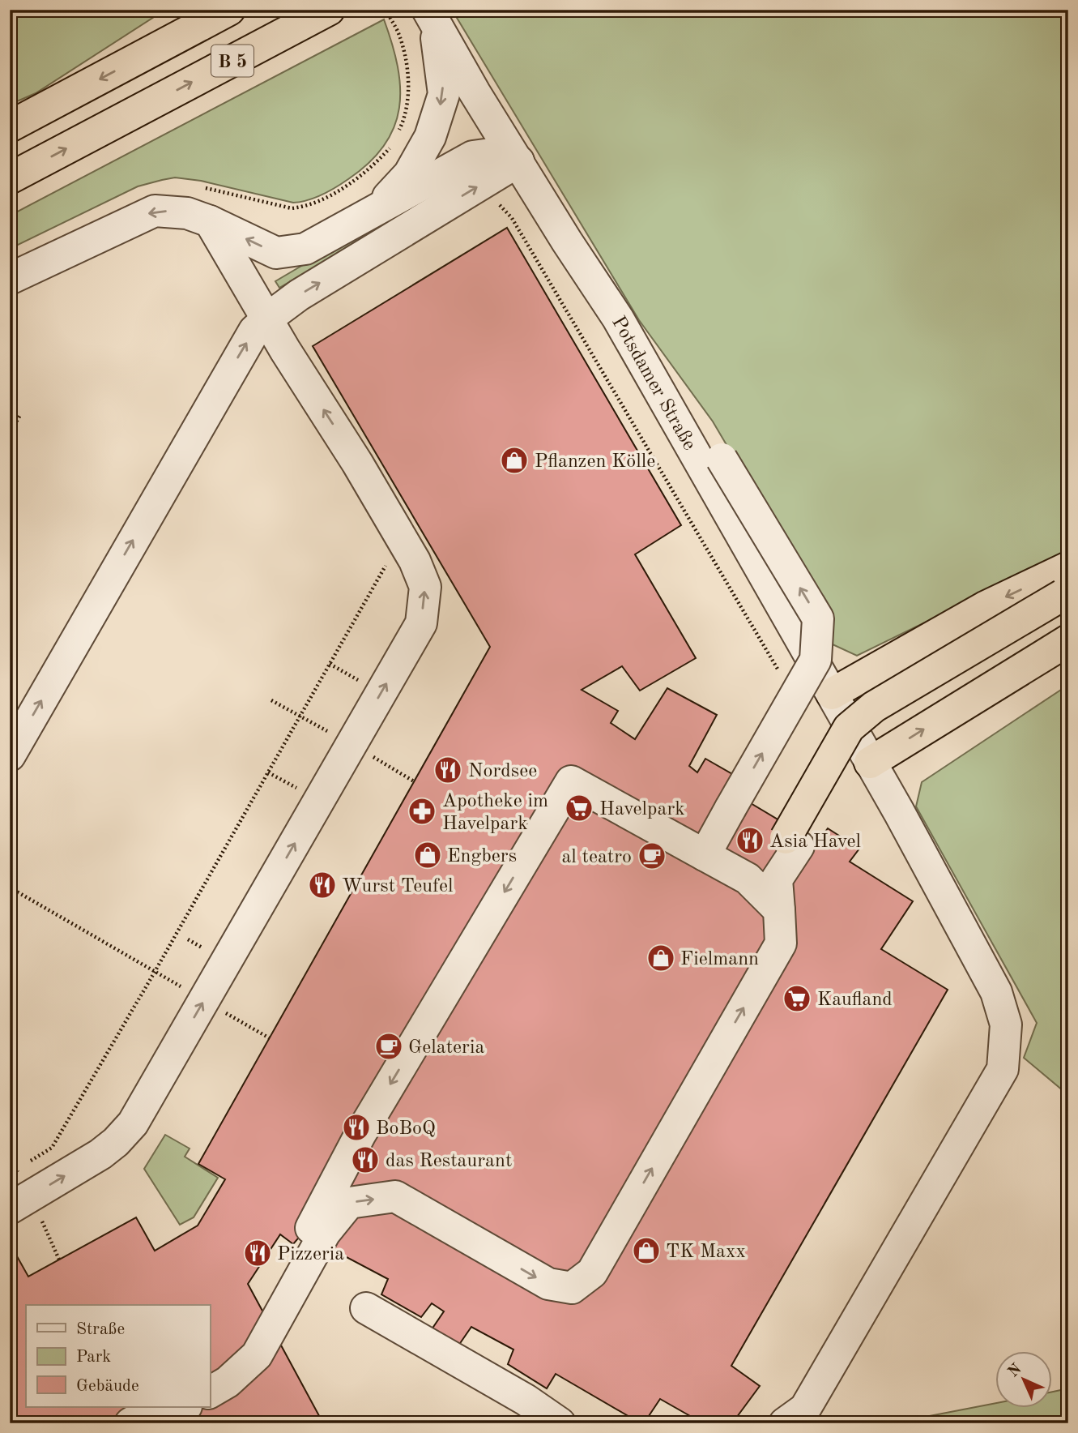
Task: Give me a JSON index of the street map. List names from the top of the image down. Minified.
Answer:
{"streets":{"highway":["B 5"],"street":["Potsdamer Straße"]},"places":{"shop":["Pflanzen Kölle","Engbers","Fielmann","TK Maxx"],"restaurant":["Nordsee","Asia Havel","Wurst Teufel","BoBoQ","das Restaurant","Pizzeria"],"supermarket":["Havelpark","Kaufland"],"pharmacy":["Apotheke im Havelpark"],"cafe":["al teatro","Gelateria"]},"legend":["Straße","Park","Gebäude"],"north":"top left"}
